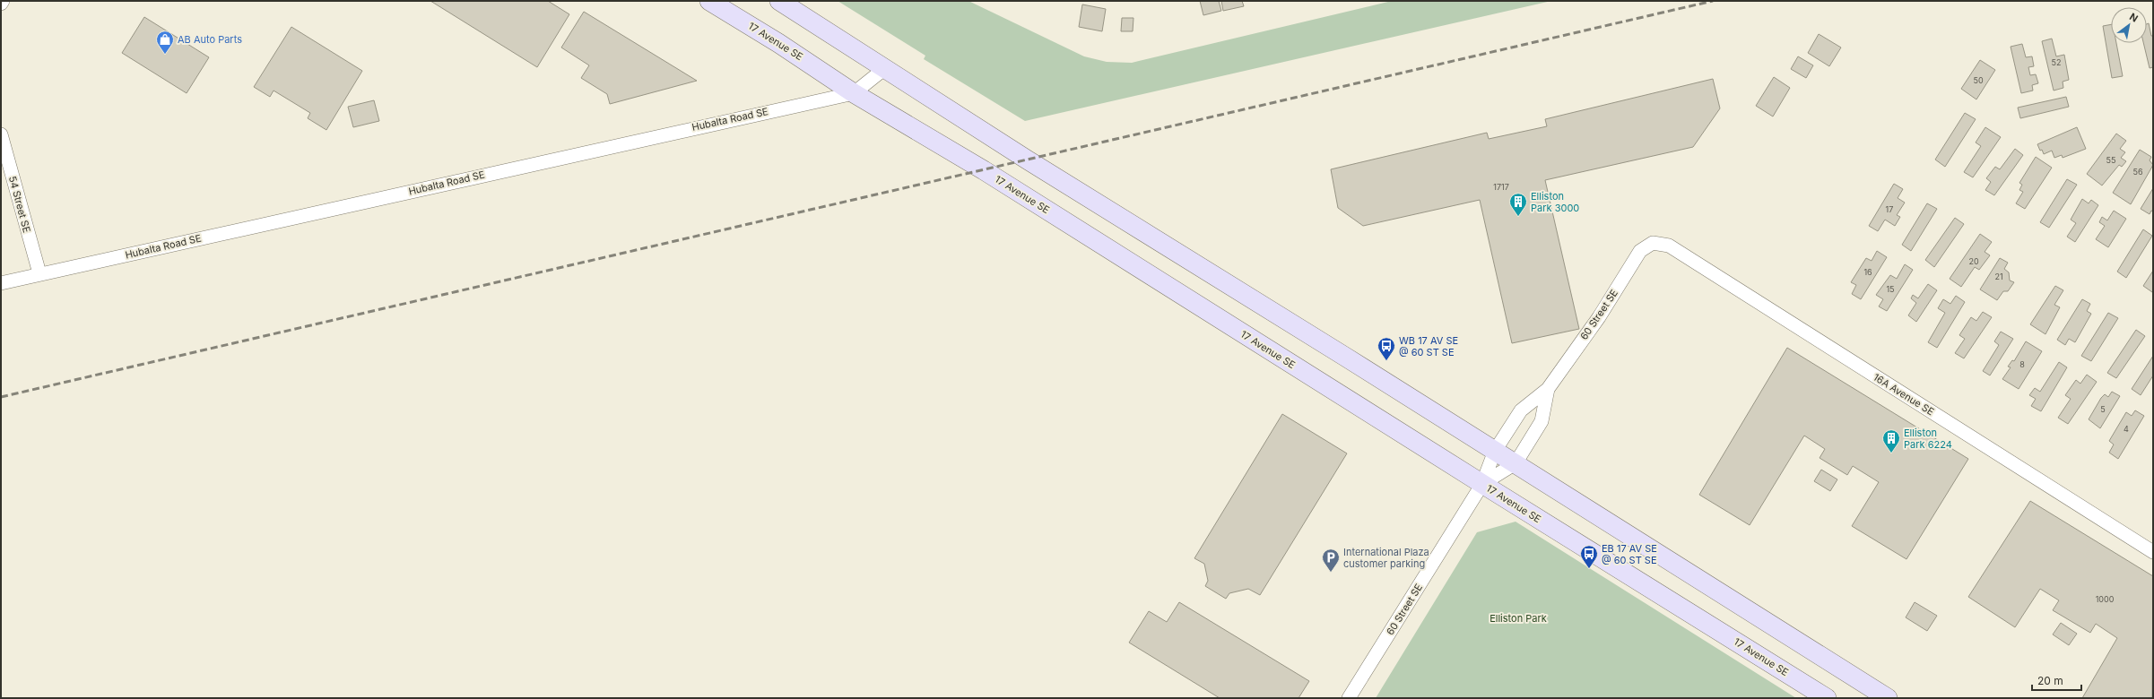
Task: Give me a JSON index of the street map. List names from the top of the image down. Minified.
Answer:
{"streets":{"main road":["17 Avenue SE"],"street":["Hubalta Road SE","54 Street SE","60 Street SE","16A Avenue SE"]},"crossings":[["17 Avenue SE","Hubalta Road SE"],["17 Avenue SE","60 Street SE"],["Hubalta Road SE","54 Street SE"],["60 Street SE","16A Avenue SE"]],"parks":["Elliston Park"],"places":{"shop":["AB Auto Parts"],"building":["Elliston Park 3000","Elliston Park 6224"],"bus stop":["WB 17 AV SE @ 60 ST SE","EB 17 AV SE @ 60 ST SE"],"parking":["International Plaza customer parking"]},"house_numbers":["52","50","55","56","1717","17","20","16","21","15","8","5","4","1000"],"scale_bar":"20 m","north":"top right"}
